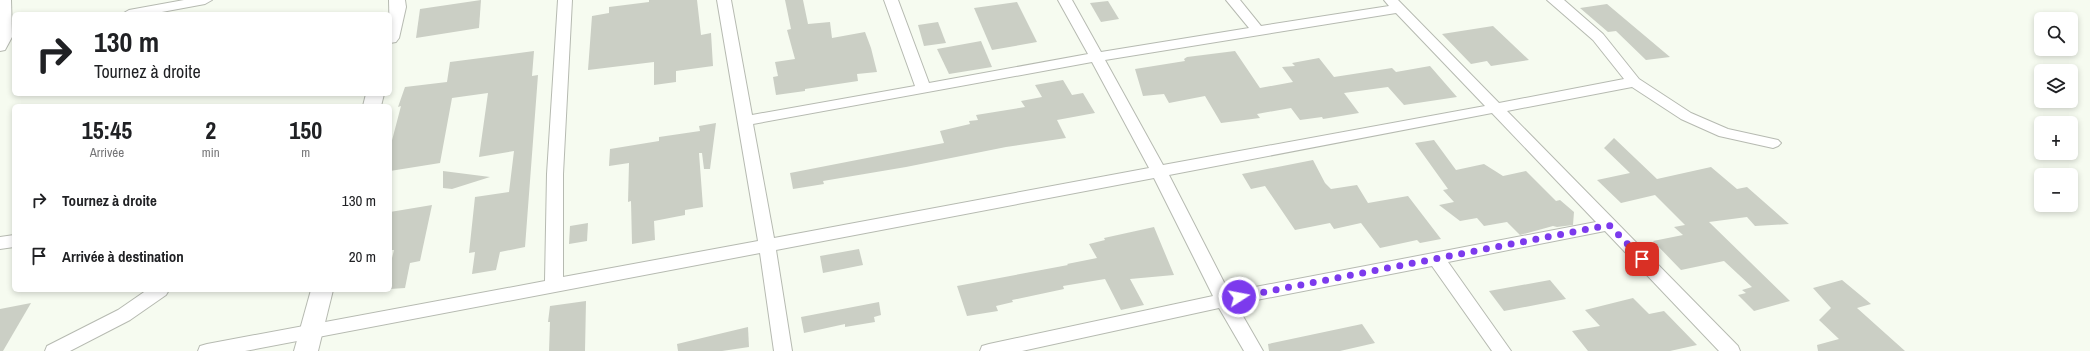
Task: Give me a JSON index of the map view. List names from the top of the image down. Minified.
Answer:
{"page":{"map_buttons":["+","−"],"turn":["130 m","Tournez à droite"],"eta":["15:45","Arrivée","2","min","150","m"],"list":[{"name":"Tournez à droite","value":"130 m"},{"name":"Arrivée à destination","value":"20 m"}]}}
